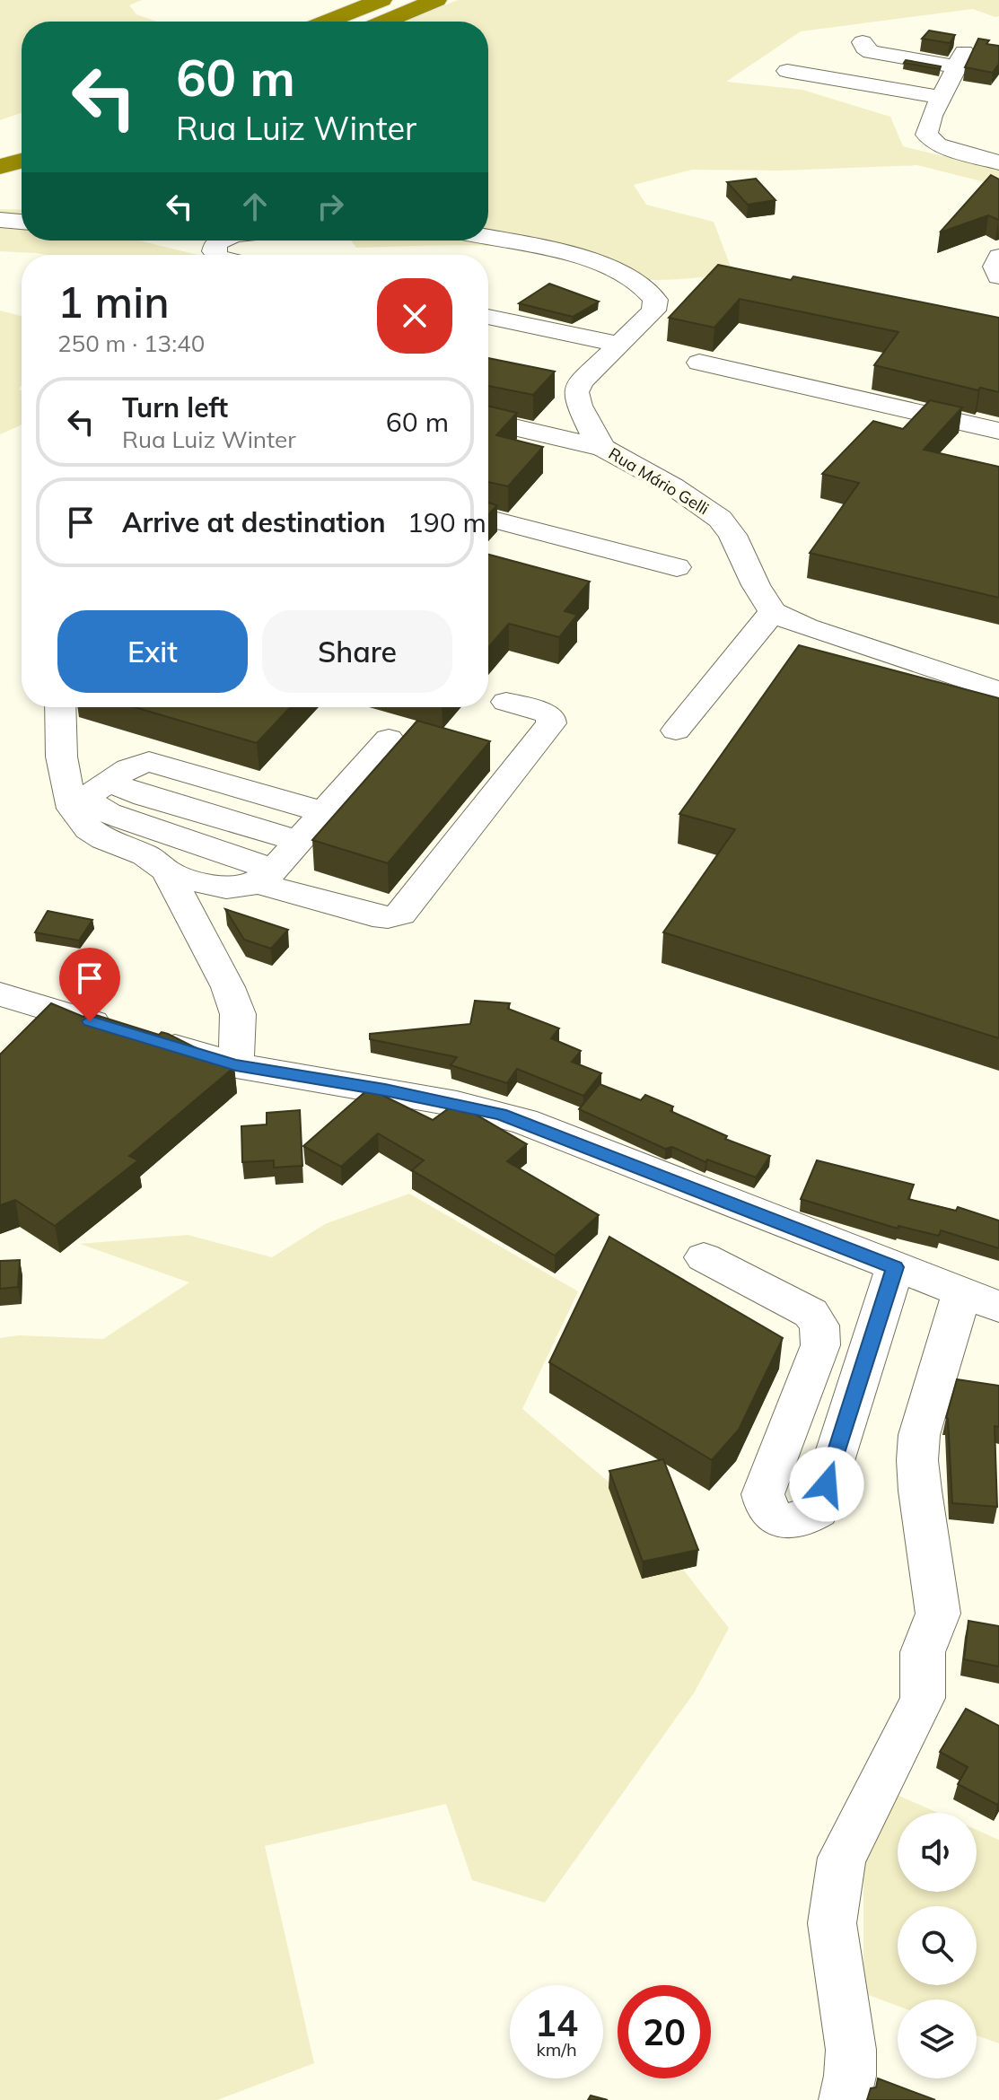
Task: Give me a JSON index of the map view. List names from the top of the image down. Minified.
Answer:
{"streets":{"street":["Rua Mário Gelli"]},"page":{"turn":["60 m","Rua Luiz Winter"],"heading":["1 min","250 m · 13:40"],"list":[{"name":"Turn left","note":"Rua Luiz Winter","value":"60 m"},{"name":"Arrive at destination","value":"190 m"}],"buttons":["Exit","Share"],"speed":"14 km/h","limit":"20"}}
